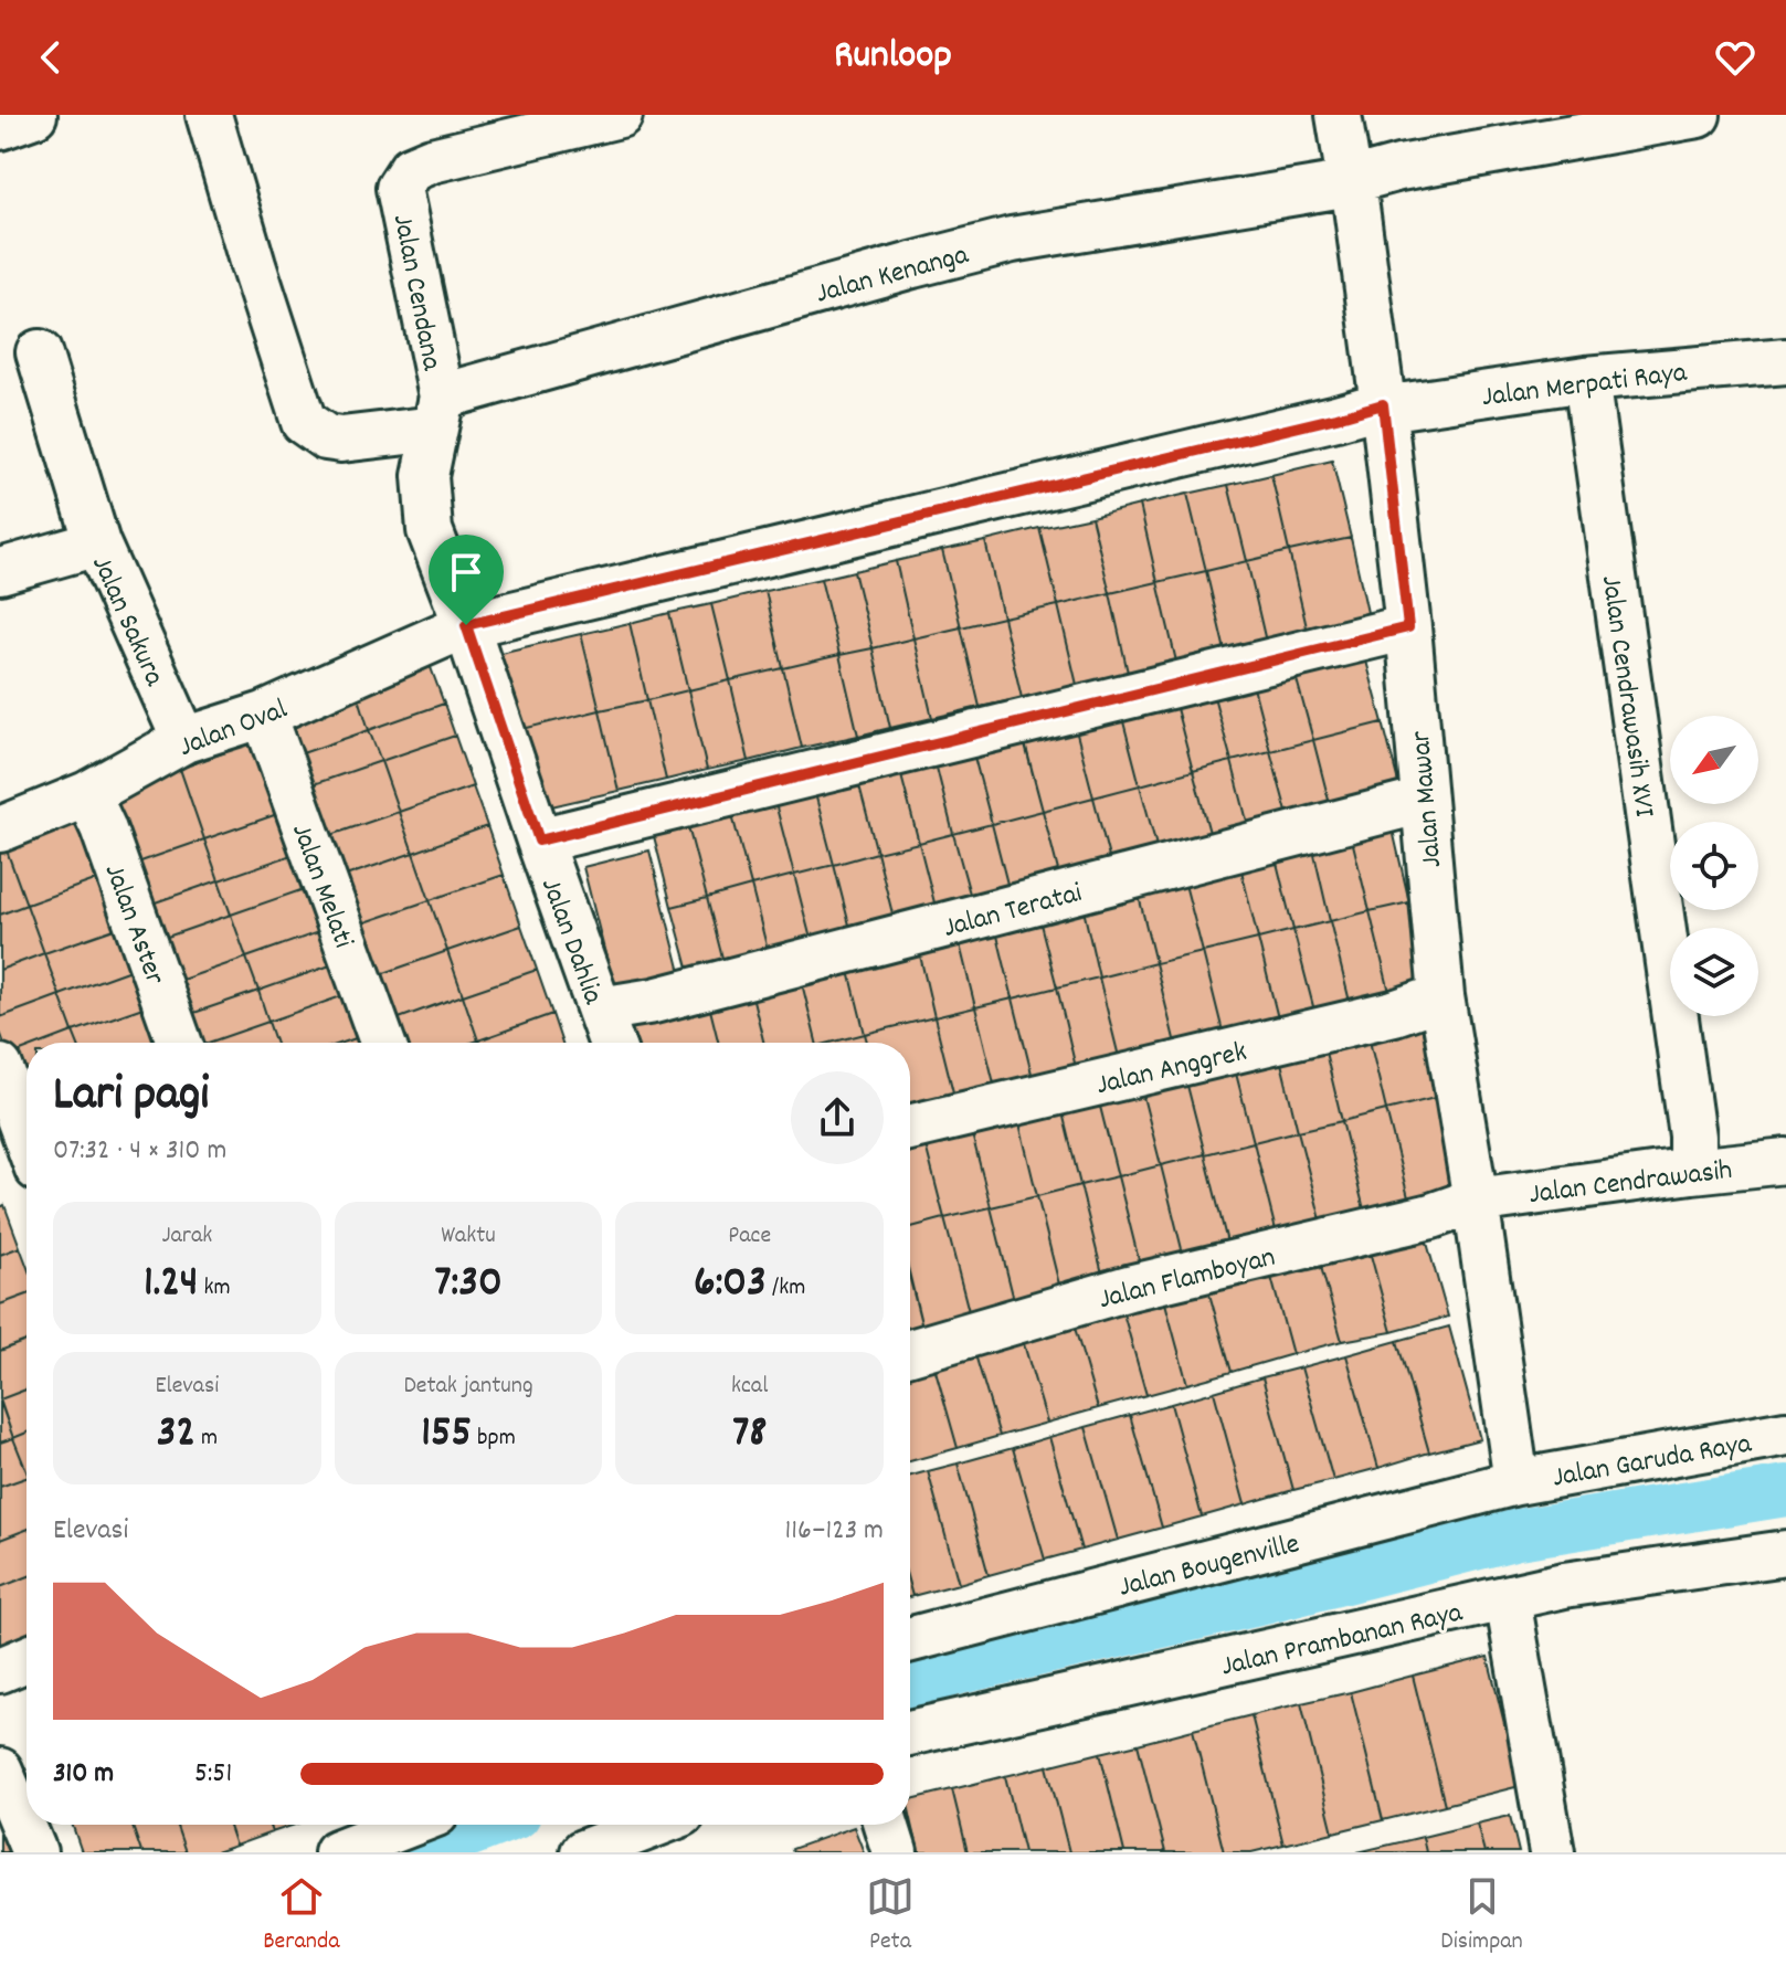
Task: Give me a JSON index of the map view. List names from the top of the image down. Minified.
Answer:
{"streets":{"street":["Jalan Kenanga","Jalan Cendana","Jalan Merpati Raya","Jalan Sakura","Jalan Cendrawasih XVI","Jalan Oval","Jalan Mawar","Jalan Melati","Jalan Teratai","Jalan Aster","Jalan Dahlia","Jalan Anggrek","Jalan Cendrawasih","Jalan Flamboyan","Jalan Garuda Raya","Jalan Bougenville","Jalan Prambanan Raya"]},"crossings":[["Jalan Kenanga","Jalan Cendana"],["Jalan Kenanga","Jalan Mawar"],["Jalan Cendana","Jalan Merpati Raya"],["Jalan Cendana","Jalan Oval"],["Jalan Cendana","Jalan Dahlia"],["Jalan Merpati Raya","Jalan Cendrawasih XVI"],["Jalan Merpati Raya","Jalan Oval"],["Jalan Merpati Raya","Jalan Mawar"],["Jalan Merpati Raya","Jalan Dahlia"],["Jalan Sakura","Jalan Oval"],["Jalan Cendrawasih XVI","Jalan Cendrawasih"],["Jalan Oval","Jalan Melati"],["Jalan Oval","Jalan Aster"],["Jalan Oval","Jalan Dahlia"],["Jalan Mawar","Jalan Teratai"],["Jalan Mawar","Jalan Anggrek"],["Jalan Mawar","Jalan Cendrawasih"],["Jalan Mawar","Jalan Flamboyan"],["Jalan Mawar","Jalan Garuda Raya"],["Jalan Mawar","Jalan Bougenville"],["Jalan Teratai","Jalan Dahlia"],["Jalan Cendrawasih","Jalan Flamboyan"],["Jalan Garuda Raya","Jalan Bougenville"]],"north":"bottom left","page":{"header":"Runloop","heading":["Lari pagi","07:32 · 4 × 310 m"],"stats":[["Jarak","1.24 km"],["Waktu","7:30"],["Pace","6:03 /km"],["Elevasi","32 m"],["Detak jantung","155 bpm"],["kcal","78"]],"chart":["Elevasi","116–123 m"],"list":[{"name":"310 m","note":"5:51"}],"tabs":["Beranda","Peta","Disimpan"]}}
